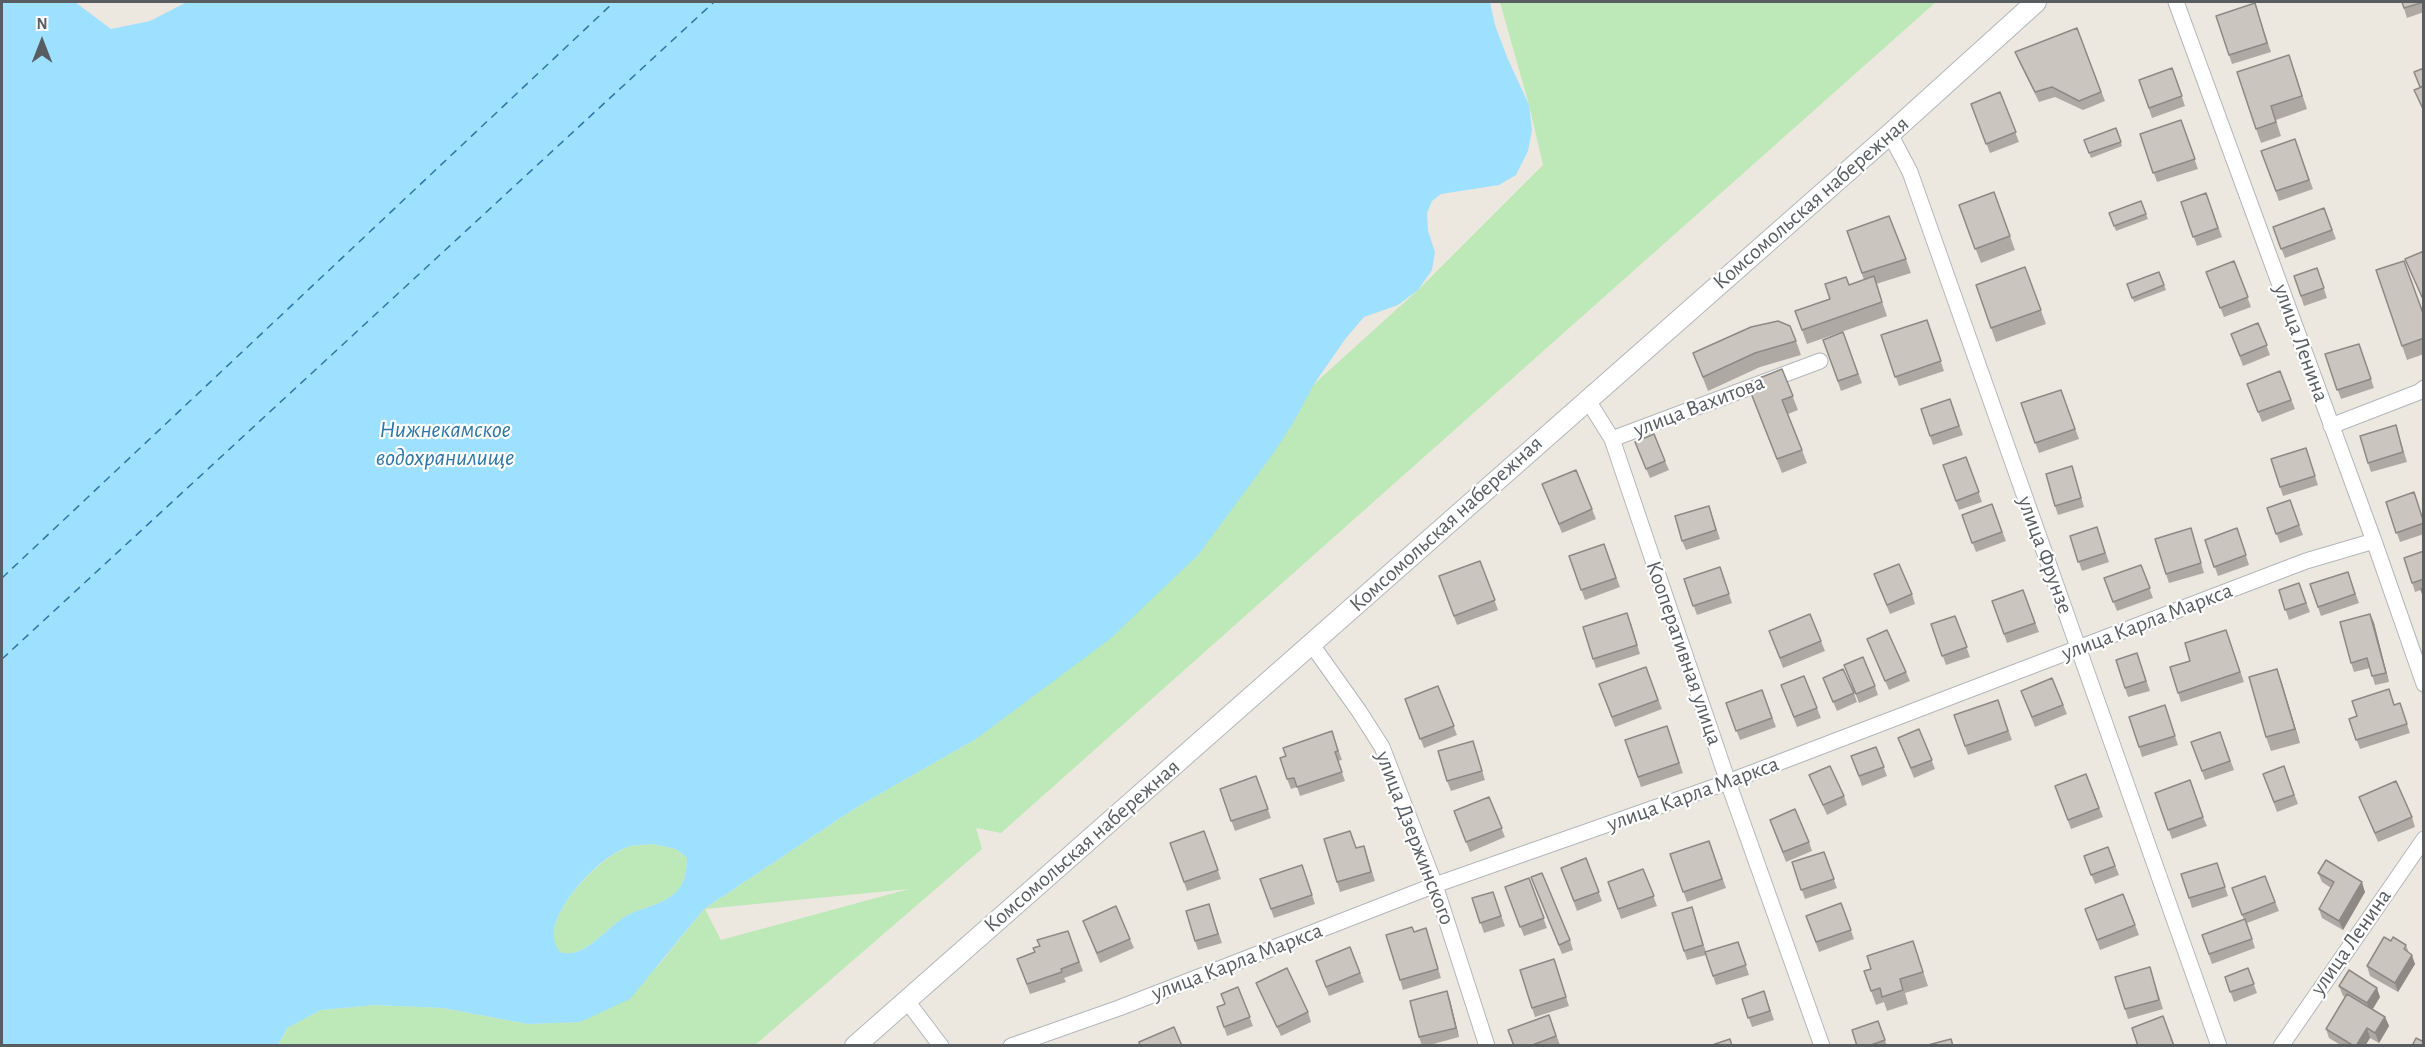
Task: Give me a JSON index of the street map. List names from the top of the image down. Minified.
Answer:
{"streets":{"street":["Комсомольская набережная","улица Ленина","улица Вахитова","улица Фрунзе","улица Карла Маркса","Кооперативная улица","улица Дзержинского"]},"crossings":[["Комсомольская набережная","улица Фрунзе"],["Комсомольская набережная","Кооперативная улица"],["Комсомольская набережная","улица Дзержинского"],["улица Ленина","улица Карла Маркса"],["улица Вахитова","Кооперативная улица"],["улица Фрунзе","улица Карла Маркса"],["улица Карла Маркса","Кооперативная улица"],["улица Карла Маркса","улица Дзержинского"]],"water":["Нижнекамское водохранилище"],"north":"top"}
